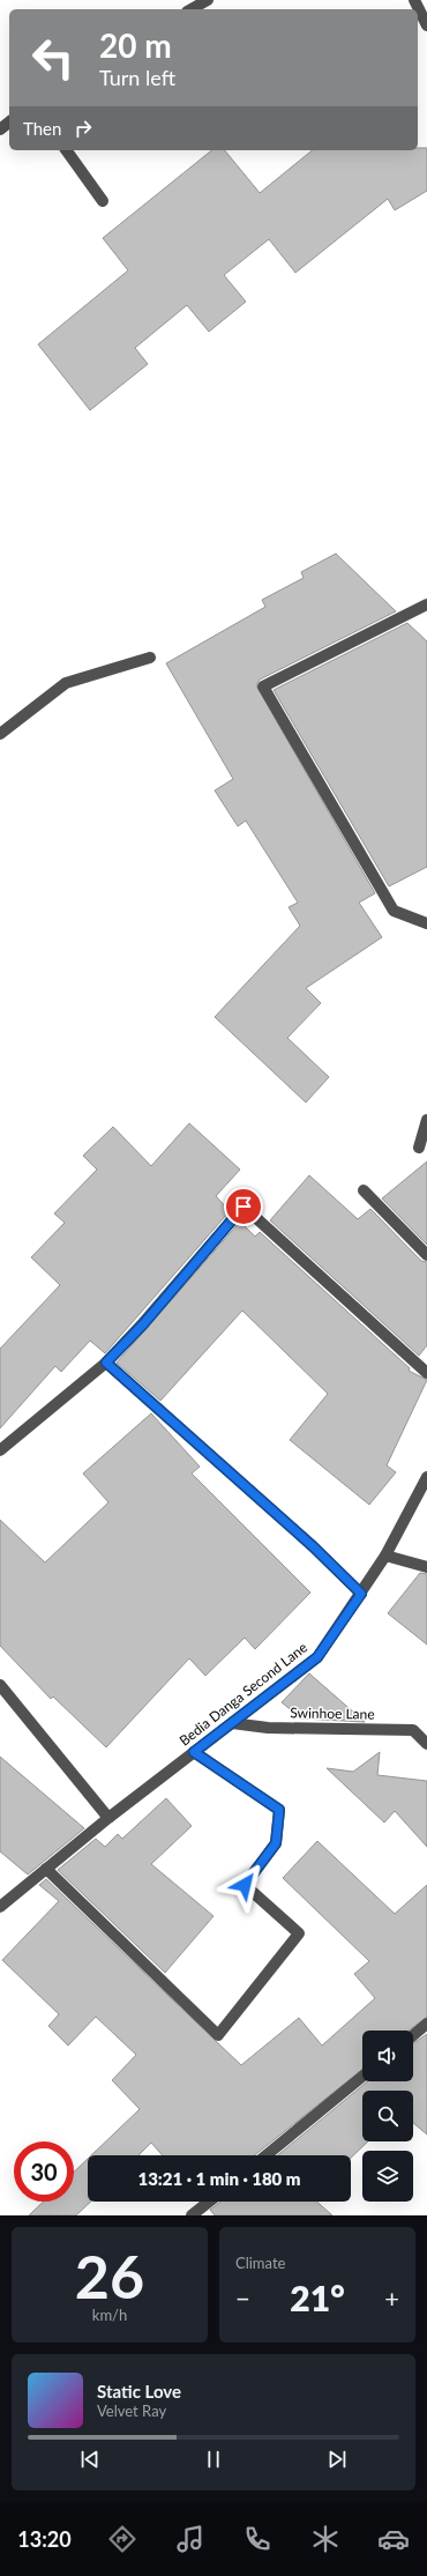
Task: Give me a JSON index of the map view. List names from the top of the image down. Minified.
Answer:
{"streets":{"street":["Bedia Danga Second Lane","Swinhoe Lane"]},"crossings":[["Bedia Danga Second Lane","Swinhoe Lane"]],"page":{"turn":["20 m","Turn left"],"then":"Then","limit":"30","trip":"13:21 · 1 min · 180 m","tile":[["26","km/h"],"Climate"],"heat":["−","21°","+"],"song":["Static Love","Velvet Ray"],"tabs":"13:20"}}
